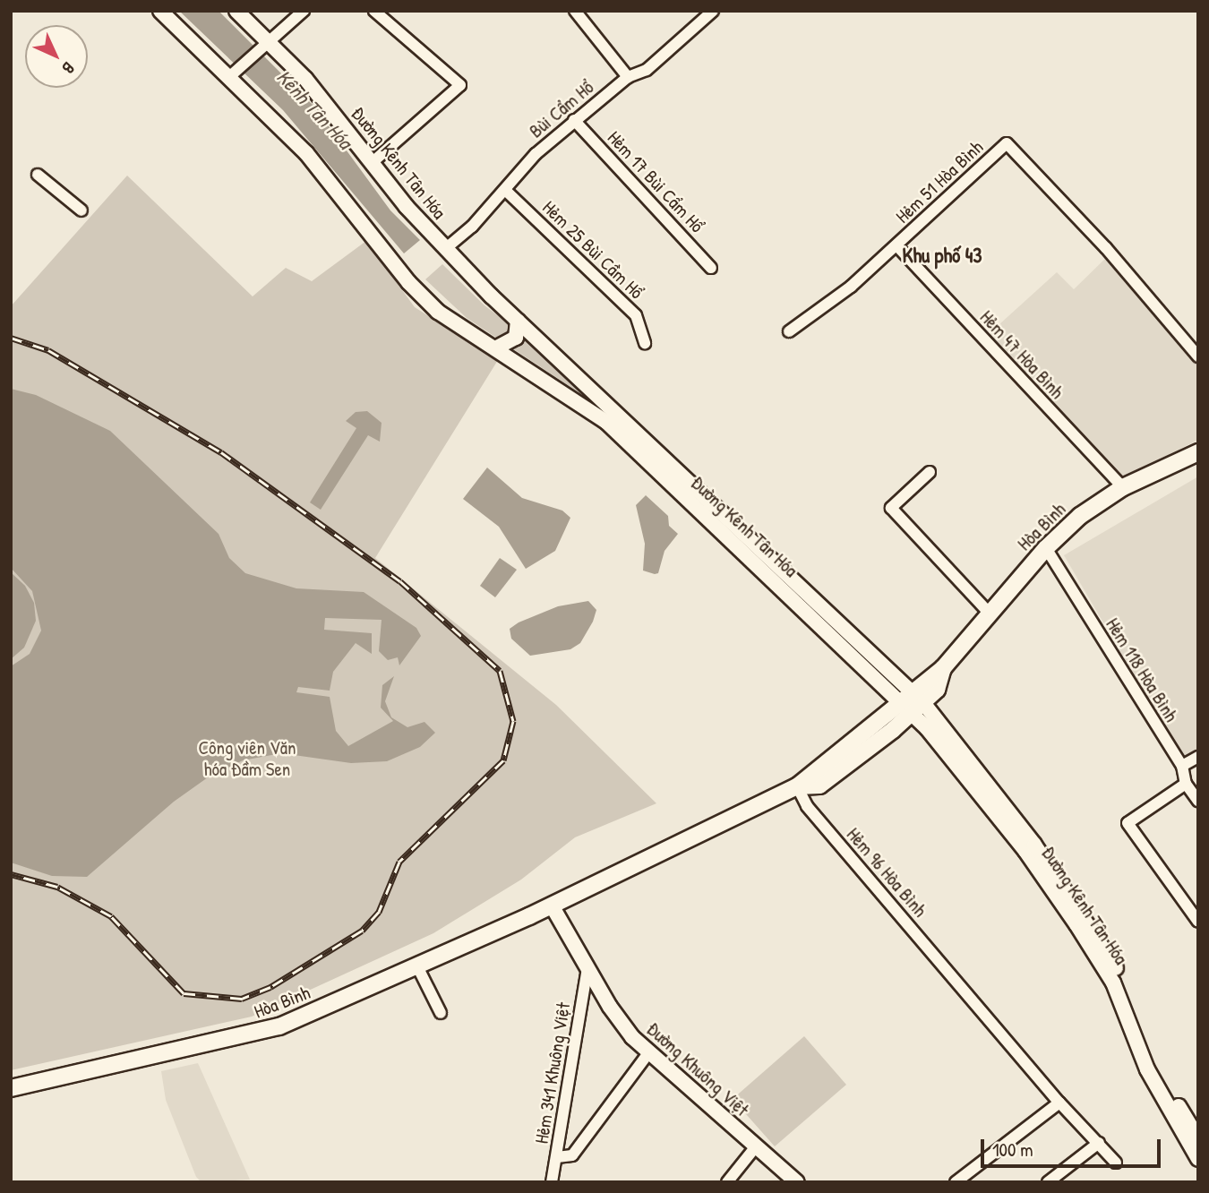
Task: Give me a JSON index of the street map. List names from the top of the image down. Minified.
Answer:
{"streets":{"main road":["Hòa Bình"],"street":["Bùi Cẩm Hổ","Đường Kênh Tân Hóa","Hẻm 17 Bùi Cẩm Hổ","Hẻm 51 Hòa Bình","Hẻm 25 Bùi Cầm Hổ","Hẻm 47 Hòa Bình","Hẻm 118 Hòa Bình","Hẻm 96 Hòa Bình","Đường Khuông Việt","Hẻm 341 Khuông Việt"]},"crossings":[["Bùi Cẩm Hổ","Đường Kênh Tân Hóa"],["Bùi Cẩm Hổ","Hẻm 17 Bùi Cẩm Hổ"],["Bùi Cẩm Hổ","Hẻm 25 Bùi Cầm Hổ"],["Đường Kênh Tân Hóa","Hòa Bình"],["Hẻm 51 Hòa Bình","Hẻm 47 Hòa Bình"],["Hẻm 47 Hòa Bình","Hòa Bình"],["Hòa Bình","Hẻm 118 Hòa Bình"],["Hòa Bình","Hẻm 96 Hòa Bình"],["Hòa Bình","Đường Khuông Việt"],["Đường Khuông Việt","Hẻm 341 Khuông Việt"]],"districts":["Khu phố 43"],"water":["Kênh Tân Hóa"],"parks":["Công viên Văn hóa Đầm Sen"],"scale_bar":"100 m","north":"bottom right"}
